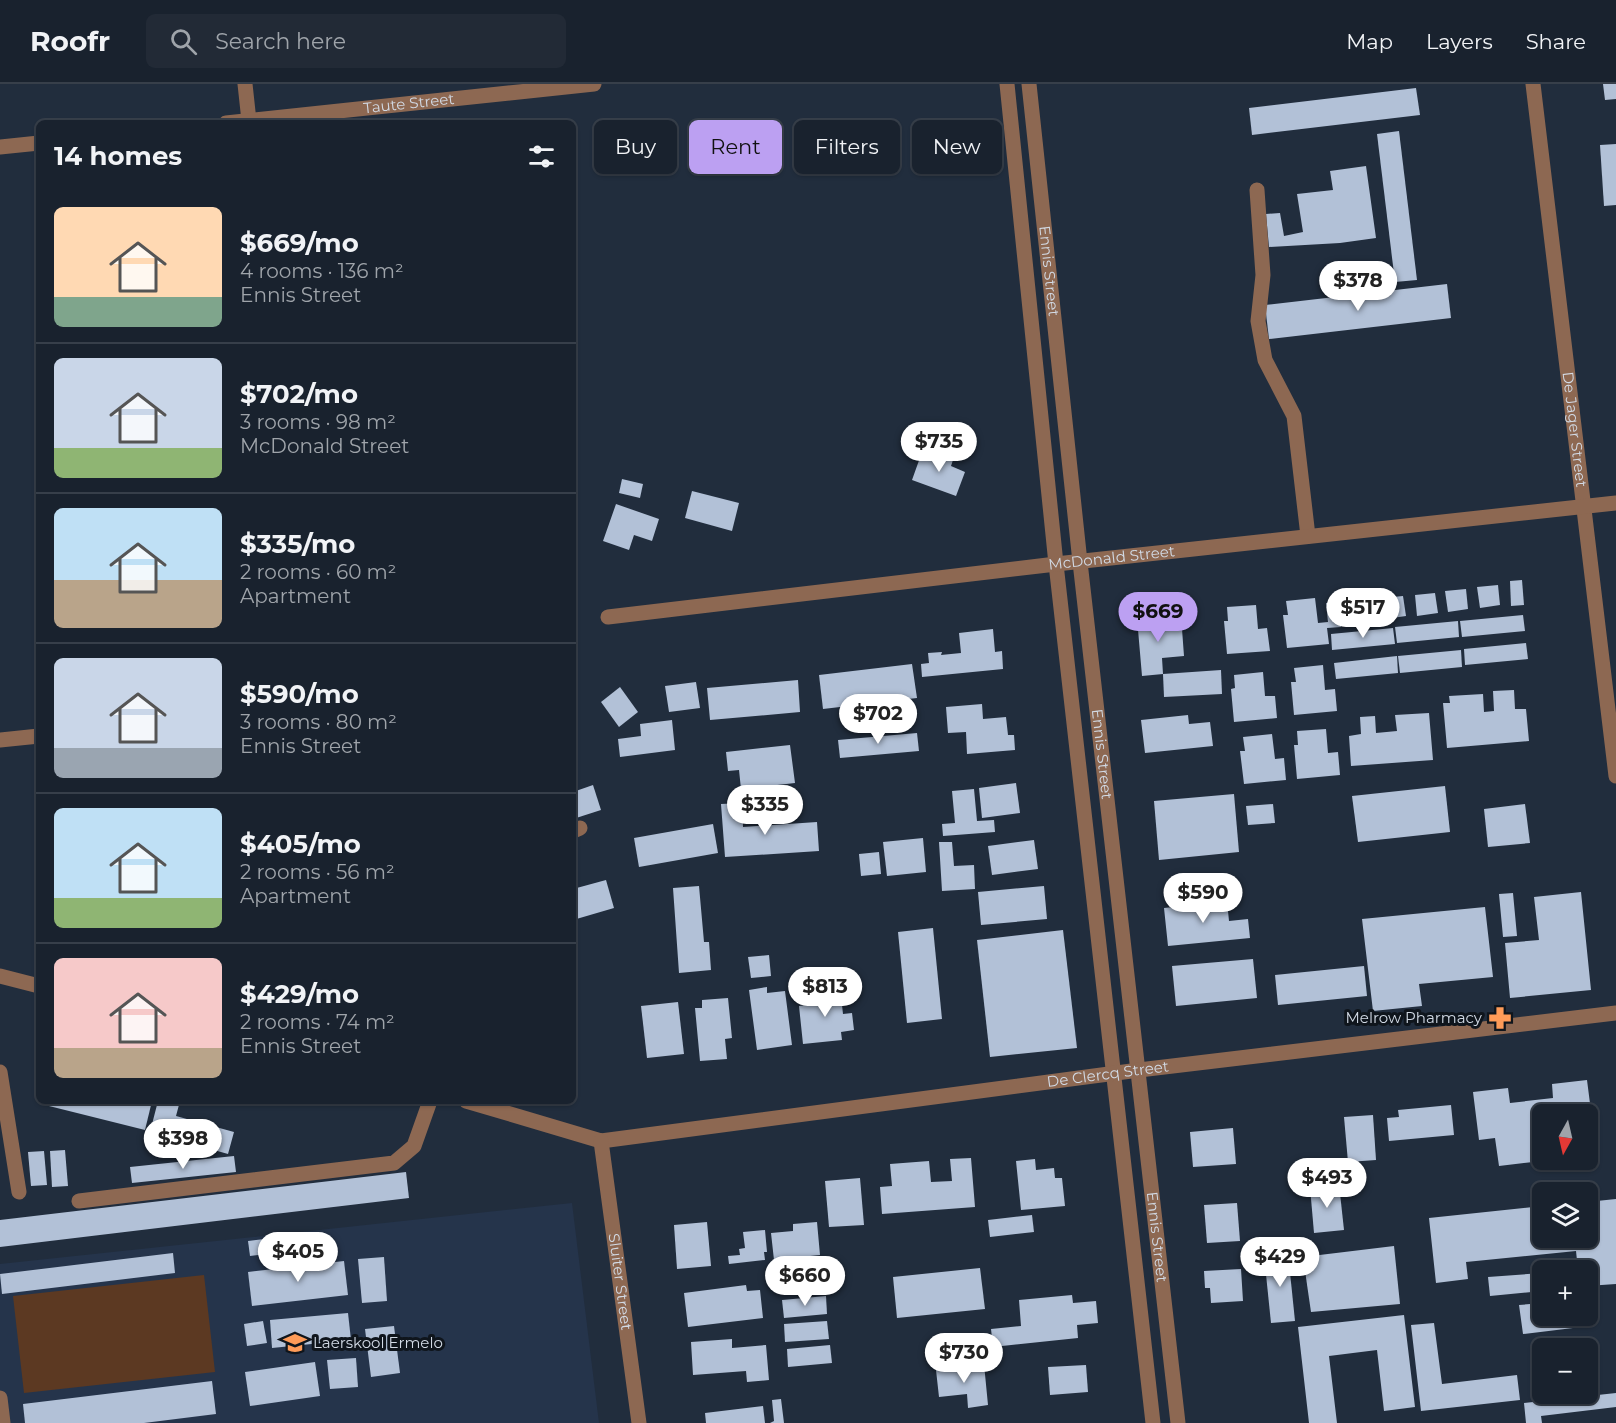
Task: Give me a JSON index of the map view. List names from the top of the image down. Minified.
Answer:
{"streets":{"street":["Taute Street","Ennis Street","De Jager Street","McDonald Street","De Clercq Street","Sluiter Street"]},"crossings":[["Ennis Street","McDonald Street"],["Ennis Street","De Clercq Street"],["De Jager Street","McDonald Street"],["De Clercq Street","Sluiter Street"]],"places":{"pharmacy":["Melrow Pharmacy"],"school or university":["Laerskool Ermelo"]},"north":"bottom","page":{"header":"Roofr","search":"Search here","nav":["Map","Layers","Share"],"chip":["Buy","Rent","Filters","New"],"heading":"14 homes","list":[{"name":"$669/mo","note":"4 rooms · 136 m² · Ennis Street"},{"name":"$702/mo","note":"3 rooms · 98 m² · McDonald Street"},{"name":"$335/mo","note":"2 rooms · 60 m² · Apartment"},{"name":"$590/mo","note":"3 rooms · 80 m² · Ennis Street"},{"name":"$405/mo","note":"2 rooms · 56 m² · Apartment"},{"name":"$429/mo","note":"2 rooms · 74 m² · Ennis Street"}],"price":["$378","$735","$517","$669","$702","$335","$590","$813","$398","$493","$405","$429","$660","$730"],"map_buttons":["+","−"]}}
